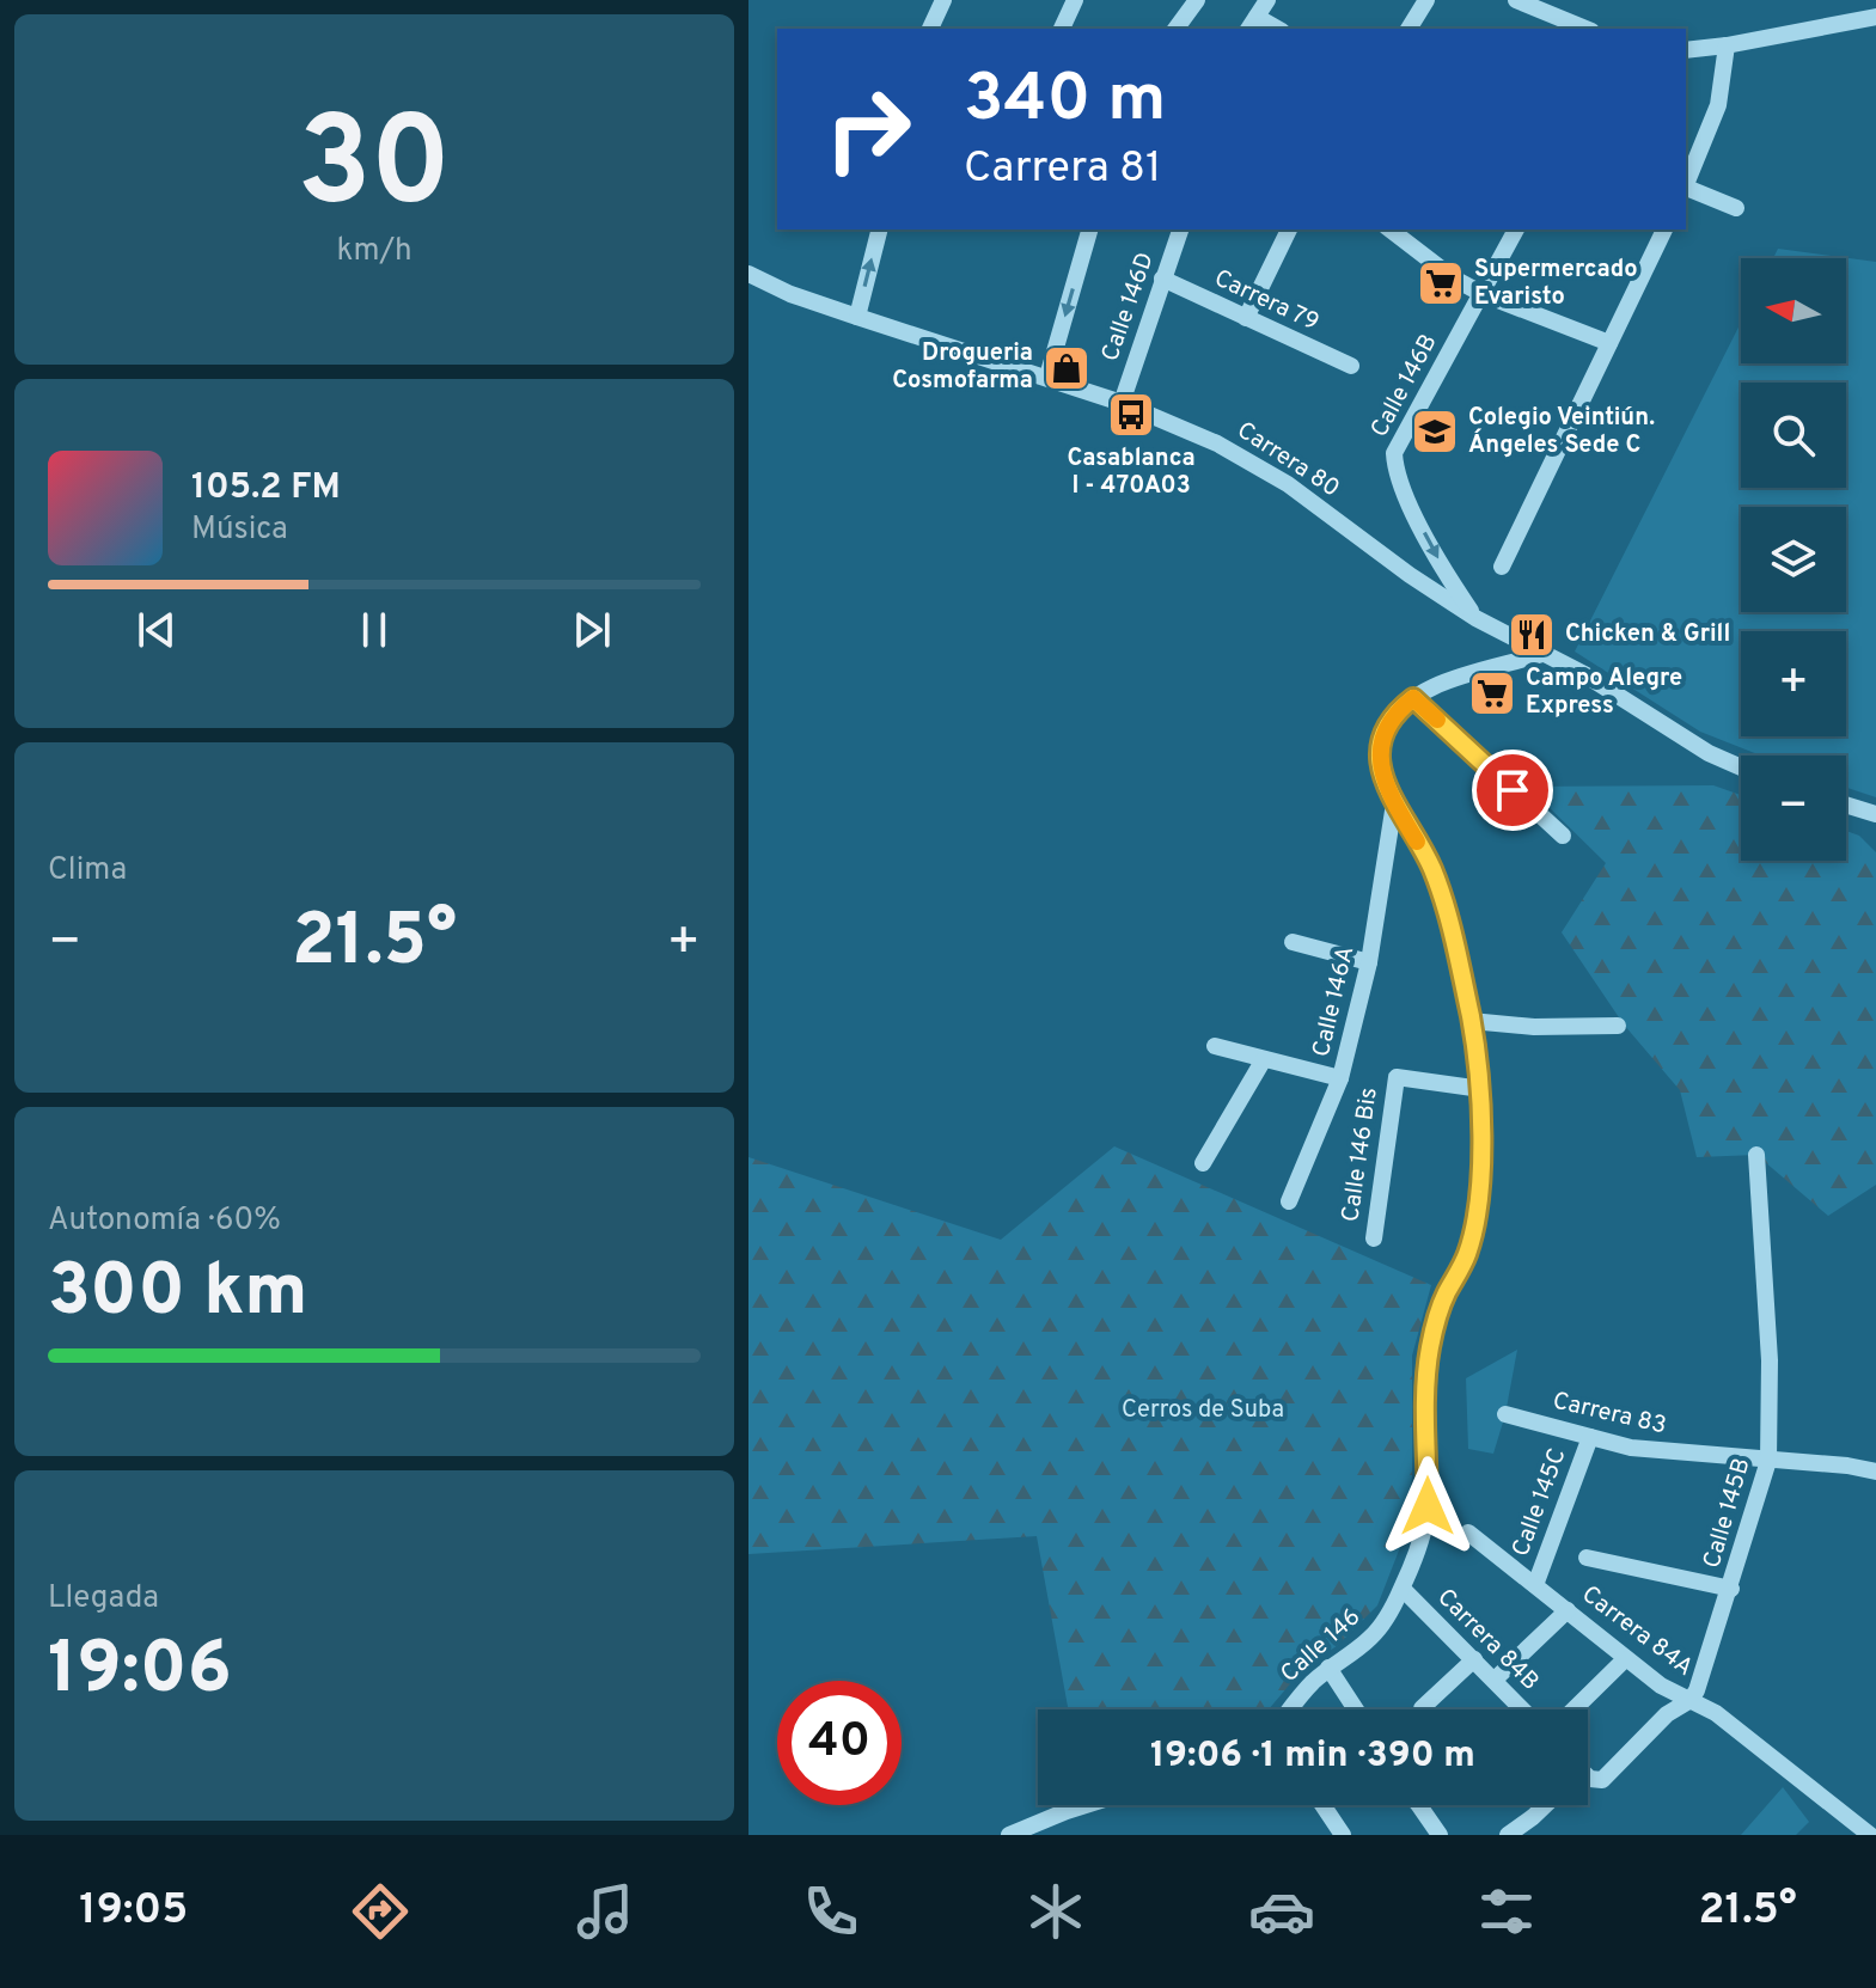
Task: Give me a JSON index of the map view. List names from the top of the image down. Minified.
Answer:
{"streets":{"street":["Carrera 79","Calle 146D","Calle 146B","Carrera 80","Calle 146A","Calle 146 Bis","Carrera 83","Calle 145C","Calle 145B","Carrera 84A","Carrera 84B","Calle 146"]},"crossings":[["Carrera 79","Calle 146D"],["Calle 146D","Carrera 80"],["Calle 146B","Carrera 80"],["Carrera 80","Calle 146"],["Calle 146A","Calle 146"],["Calle 146 Bis","Calle 146"],["Carrera 83","Calle 145C"],["Carrera 83","Calle 145B"],["Calle 145C","Carrera 84A"],["Calle 145B","Carrera 84A"],["Carrera 84B","Calle 146"]],"parks":["Cerros de Suba"],"places":{"supermarket":["Supermercado Evaristo","Campo Alegre Express"],"shop":["Drogueria Cosmofarma"],"bus stop":["Casablanca I - 470A03"],"school or university":["Colegio Veintiún. Ángeles Sede C"],"restaurant":["Chicken & Grill"]},"north":"left","page":{"tile":[["30","km/h"],"Clima",["Autonomía · 60%","300 km"],["Llegada","19:06"]],"turn":["340 m","Carrera 81"],"map_buttons":["+","−"],"song":["105.2 FM","Música"],"heat":["−","21.5°","+"],"limit":"40","trip":"19:06 · 1 min · 390 m","tabs":["19:05","21.5°"]}}
